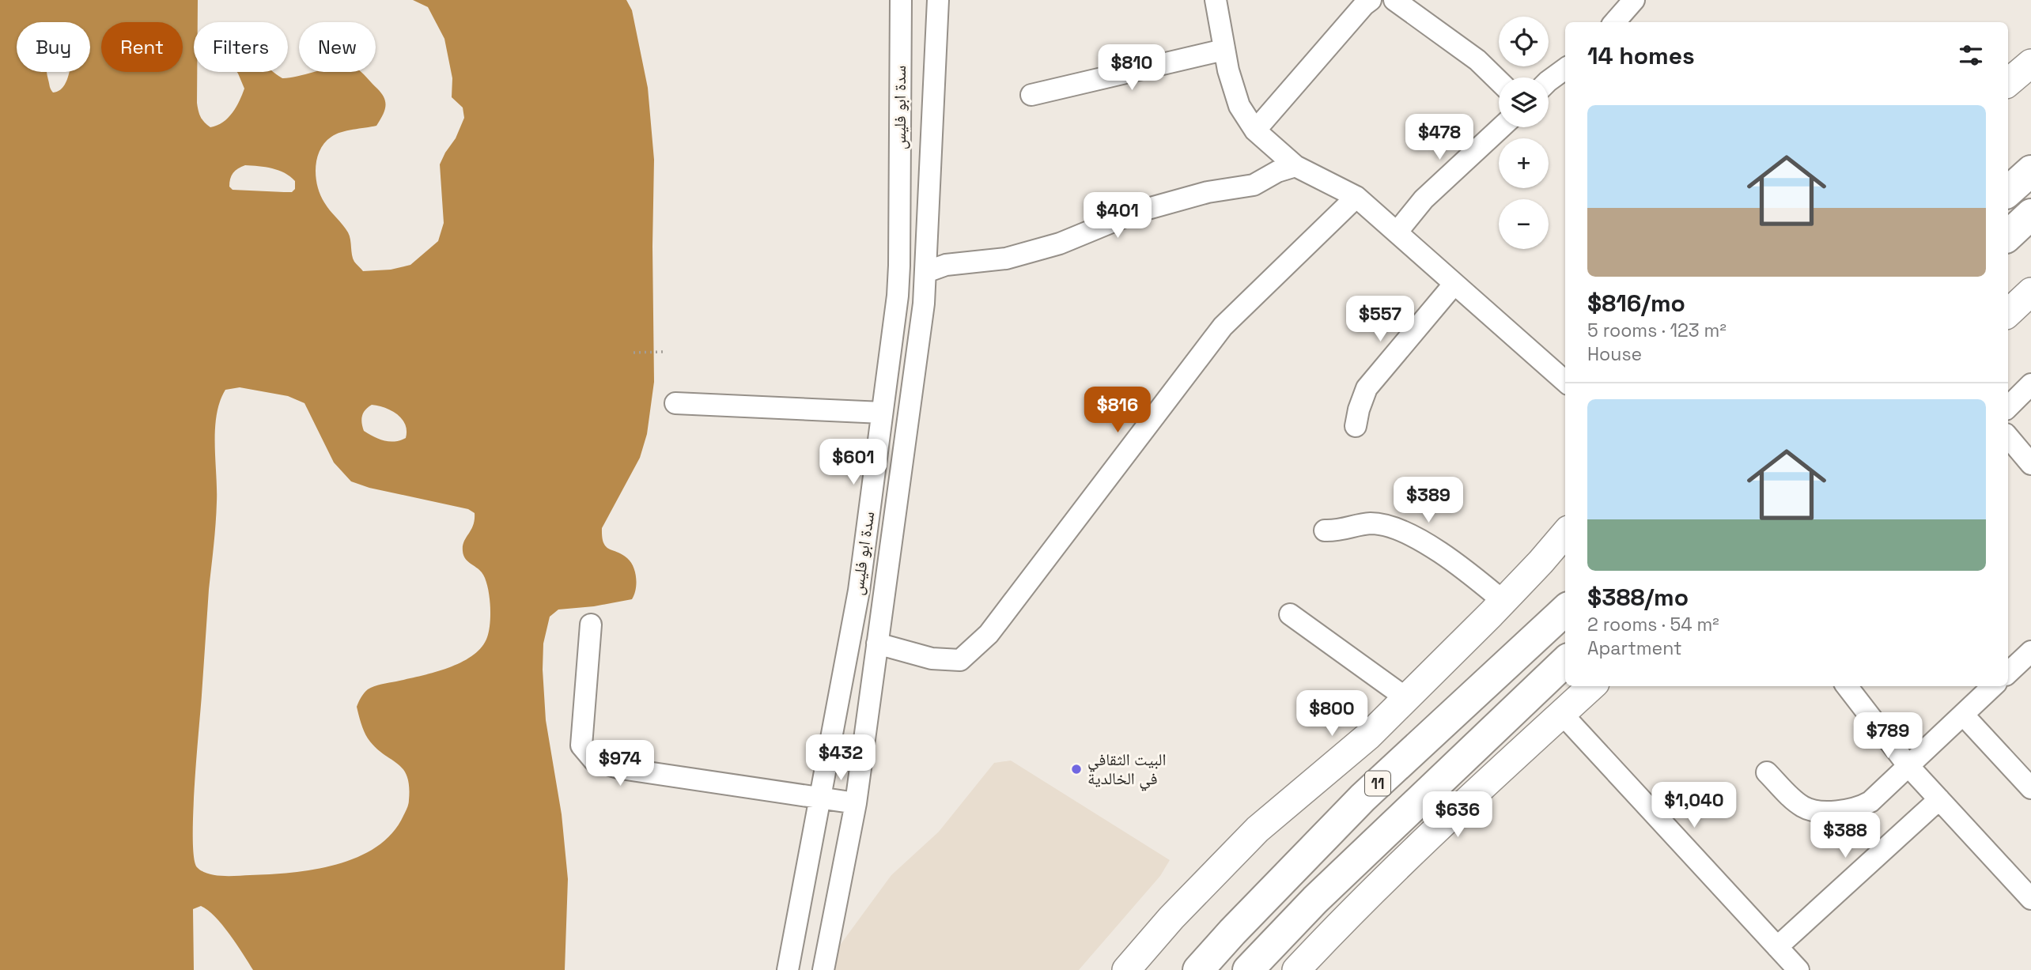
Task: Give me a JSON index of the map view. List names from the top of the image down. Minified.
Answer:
{"streets":{"highway":["11"],"street":["سدة ابو فليس"]},"places":["البيت الثقافي في الخالدية"],"page":{"map_buttons":["+","−"],"chip":["Buy","Rent","Filters","New"],"heading":"14 homes","price":["$810","$478","$401","$557","$816","$601","$389","$800","$789","$432","$974","$1,040","$636","$388"],"list":[{"name":"$816/mo","note":"5 rooms · 123 m² · House"},{"name":"$388/mo","note":"2 rooms · 54 m² · Apartment"}]}}
